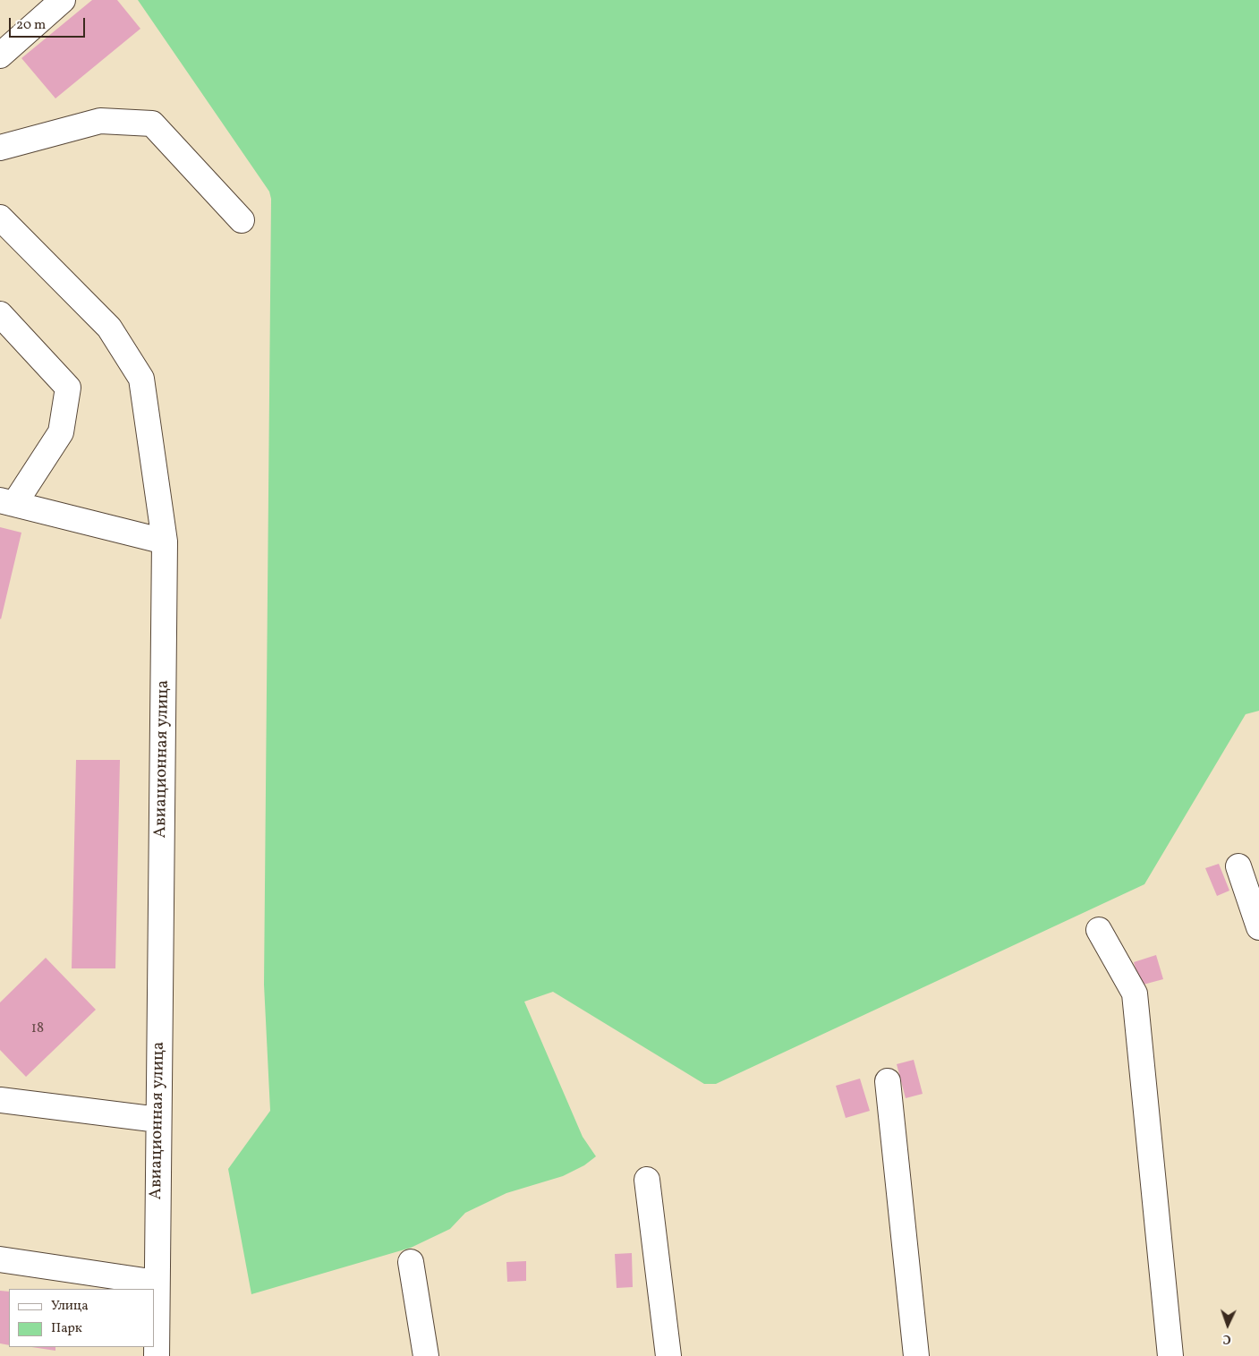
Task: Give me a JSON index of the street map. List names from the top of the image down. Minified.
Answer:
{"streets":{"street":["Авиационная улица"]},"house_numbers":["18"],"legend":["Улица","Парк"],"scale_bar":"20 m","north":"bottom"}
